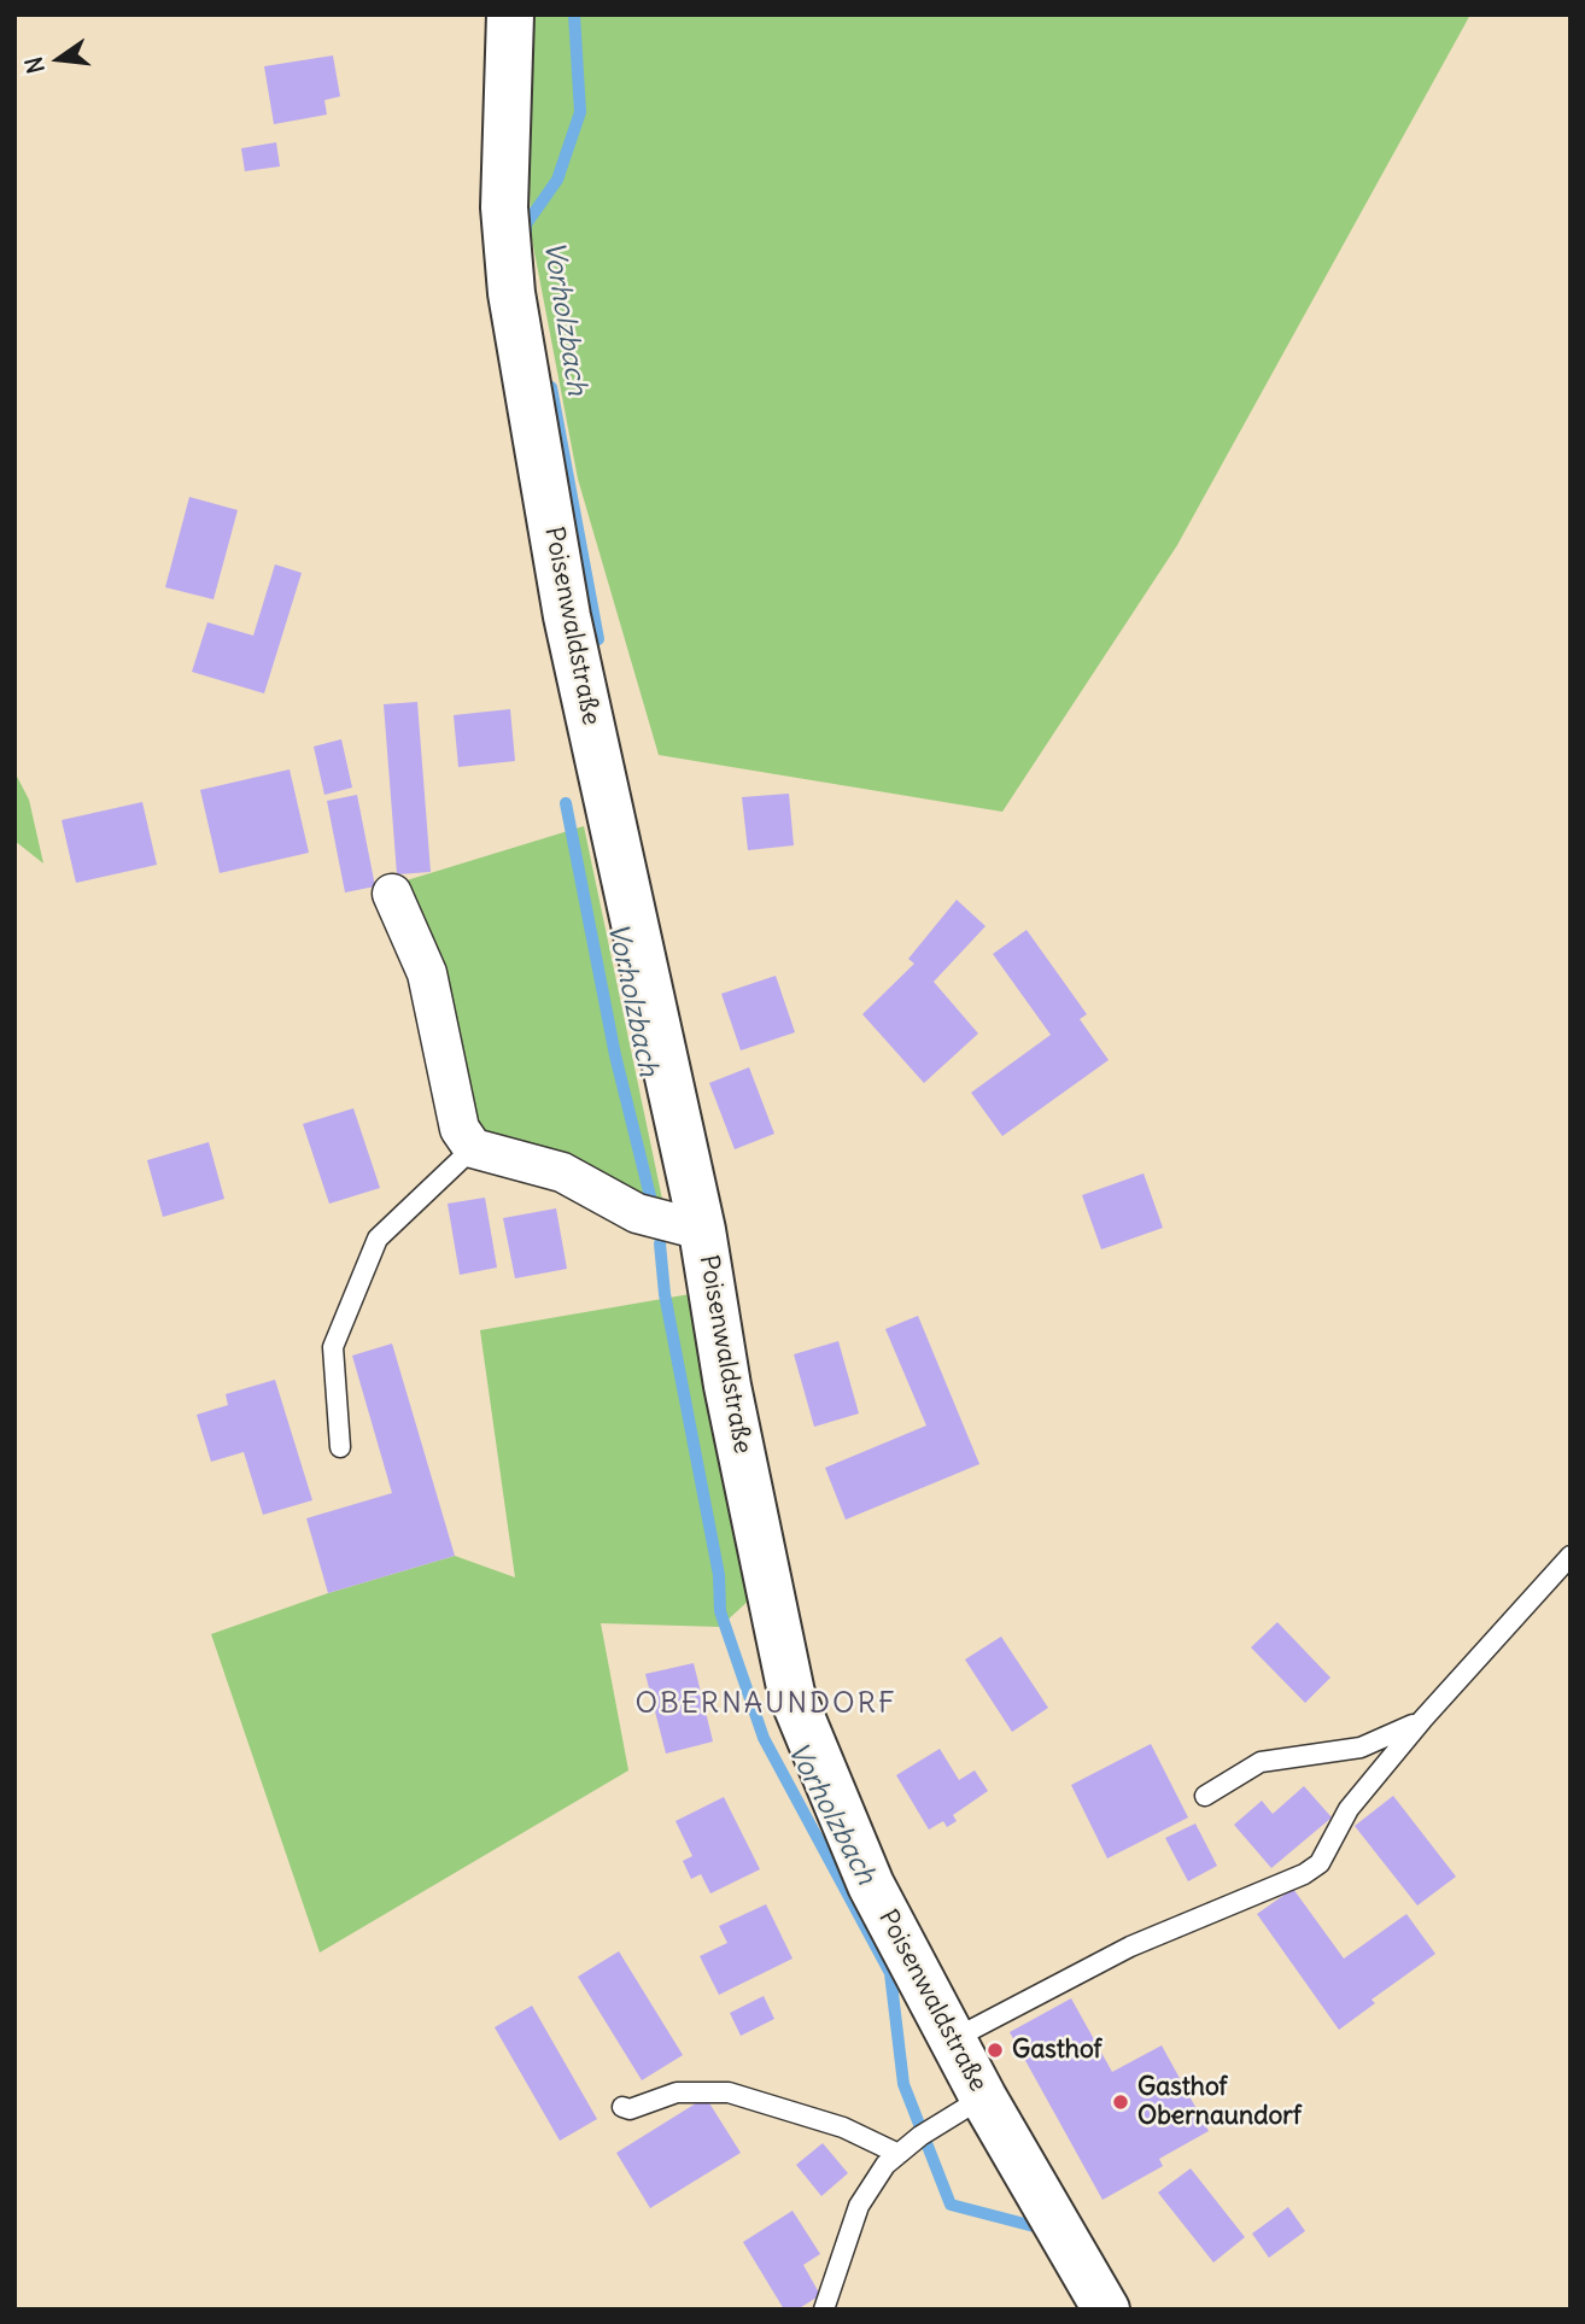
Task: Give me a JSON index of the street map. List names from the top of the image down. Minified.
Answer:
{"streets":{"street":["Poisenwaldstraße"]},"districts":["OBERNAUNDORF"],"water":["Vorholzbach"],"places":["Gasthof","Gasthof Obernaundorf"],"north":"left"}
